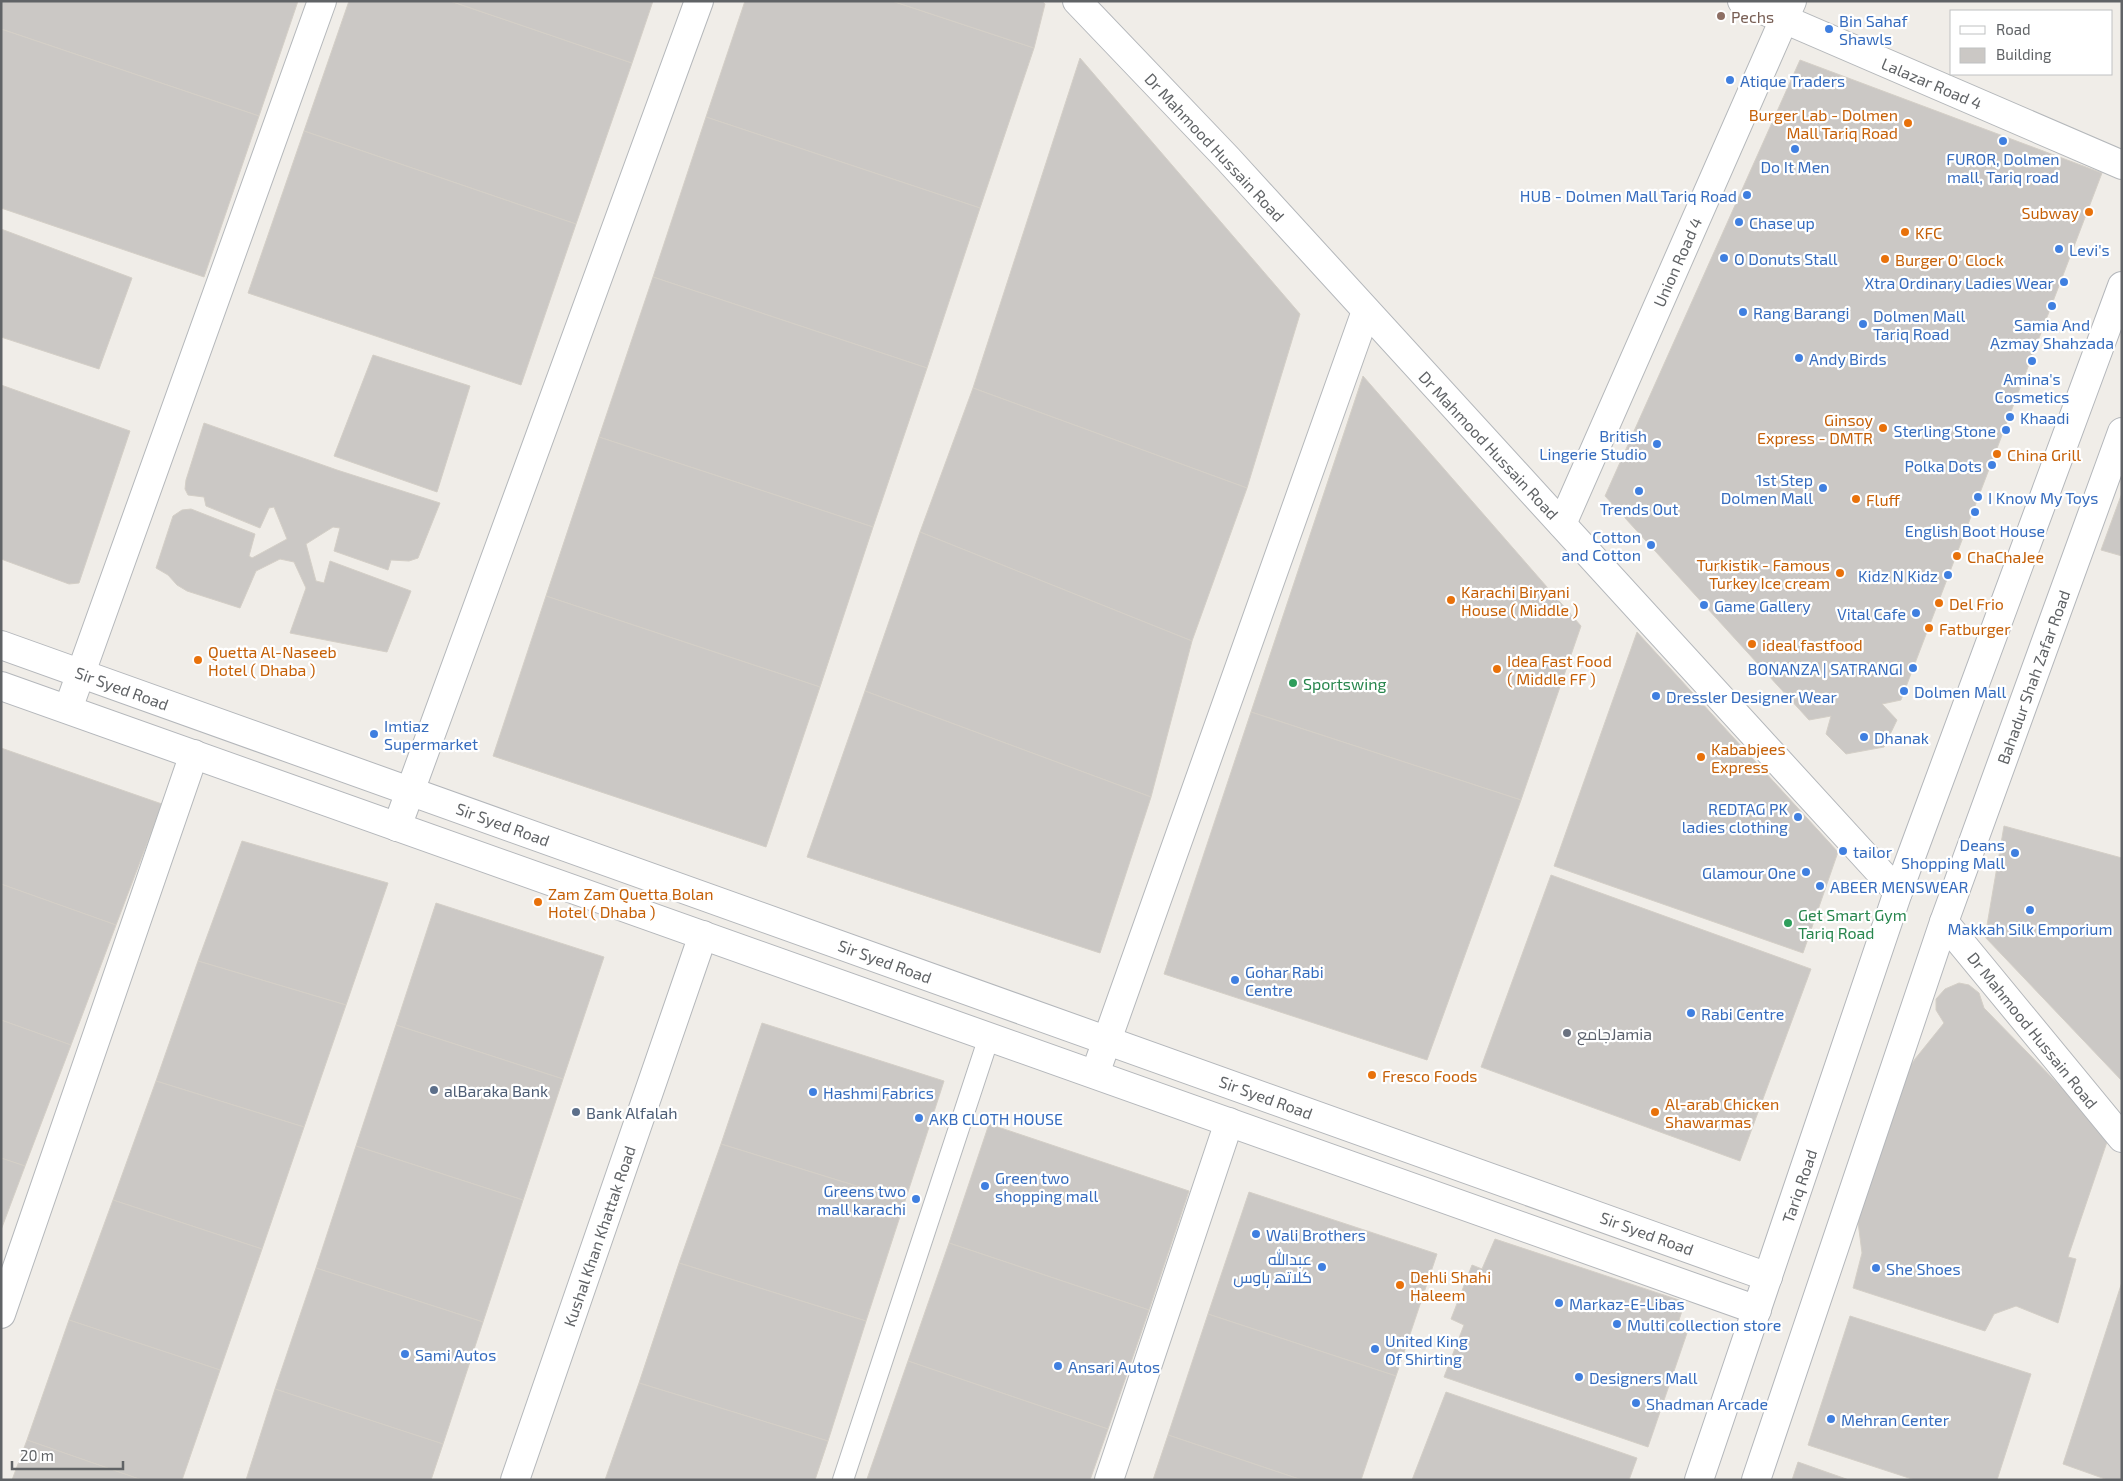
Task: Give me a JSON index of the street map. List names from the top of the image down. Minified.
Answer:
{"streets":{"main road":["Lalazar Road 4","Dr Mahmood Hussain Road","Union Road 4","Bahadur Shah Zafar Road","Sir Syed Road","Tariq Road","Kushal Khan Khattak Road"]},"crossings":[["Lalazar Road 4","Union Road 4"],["Dr Mahmood Hussain Road","Union Road 4"],["Dr Mahmood Hussain Road","Bahadur Shah Zafar Road"],["Dr Mahmood Hussain Road","Tariq Road"],["Sir Syed Road","Tariq Road"]],"places":["Pechs","Bin Sahaf Shawls","Atique Traders","Burger Lab - Dolmen Mall Tariq Road","FUROR, Dolmen mall, Tariq road","Do It Men","HUB - Dolmen Mall Tariq Road","Subway","Chase up","KFC","Levi's","O Donuts Stall","Burger O' Clock","Xtra Ordinary Ladies Wear","Samia And Azmay Shahzada","Rang Barangi","Dolmen Mall Tariq Road","Andy Birds","Amina's Cosmetics","Khaadi","Ginsoy Express - DMTR","Sterling Stone","British Lingerie Studio","China Grill","Polka Dots","1st Step Dolmen Mall","Trends Out","I Know My Toys","Fluff","English Boot House","Cotton and Cotton","ChaChaJee","Turkistik - Famous Turkey Ice cream","Kidz N Kidz","Karachi Biryani House ( Middle )","Del Frio","Game Gallery","Vital Cafe","Fatburger","ideal fastfood","Quetta Al-Naseeb Hotel ( Dhaba )","BONANZA | SATRANGI","Idea Fast Food ( Middle FF )","Sportswing","Dolmen Mall","Dressler Designer Wear","Imtiaz Supermarket","Dhanak","Kababjees Express","REDTAG PK ladies clothing","tailor","Deans Shopping Mall","Glamour One","ABEER MENSWEAR","Zam Zam Quetta Bolan Hotel ( Dhaba )","Makkah Silk Emporium","Get Smart Gym Tariq Road","Gohar Rabi Centre","Rabi Centre","جامعJamia","Fresco Foods","alBaraka Bank","Hashmi Fabrics","Bank Alfalah","Al-arab Chicken Shawarmas","AKB CLOTH HOUSE","Green two shopping mall","Greens two mall karachi","Wali Brothers","عبدالله کلاتھ ہاوس","She Shoes","Dehli Shahi Haleem","Markaz-E-Libas","Multi collection store","United King Of Shirting","Sami Autos","Ansari Autos","Designers Mall","Shadman Arcade","Mehran Center"],"legend":["Road","Building"],"scale_bar":"20 m"}
